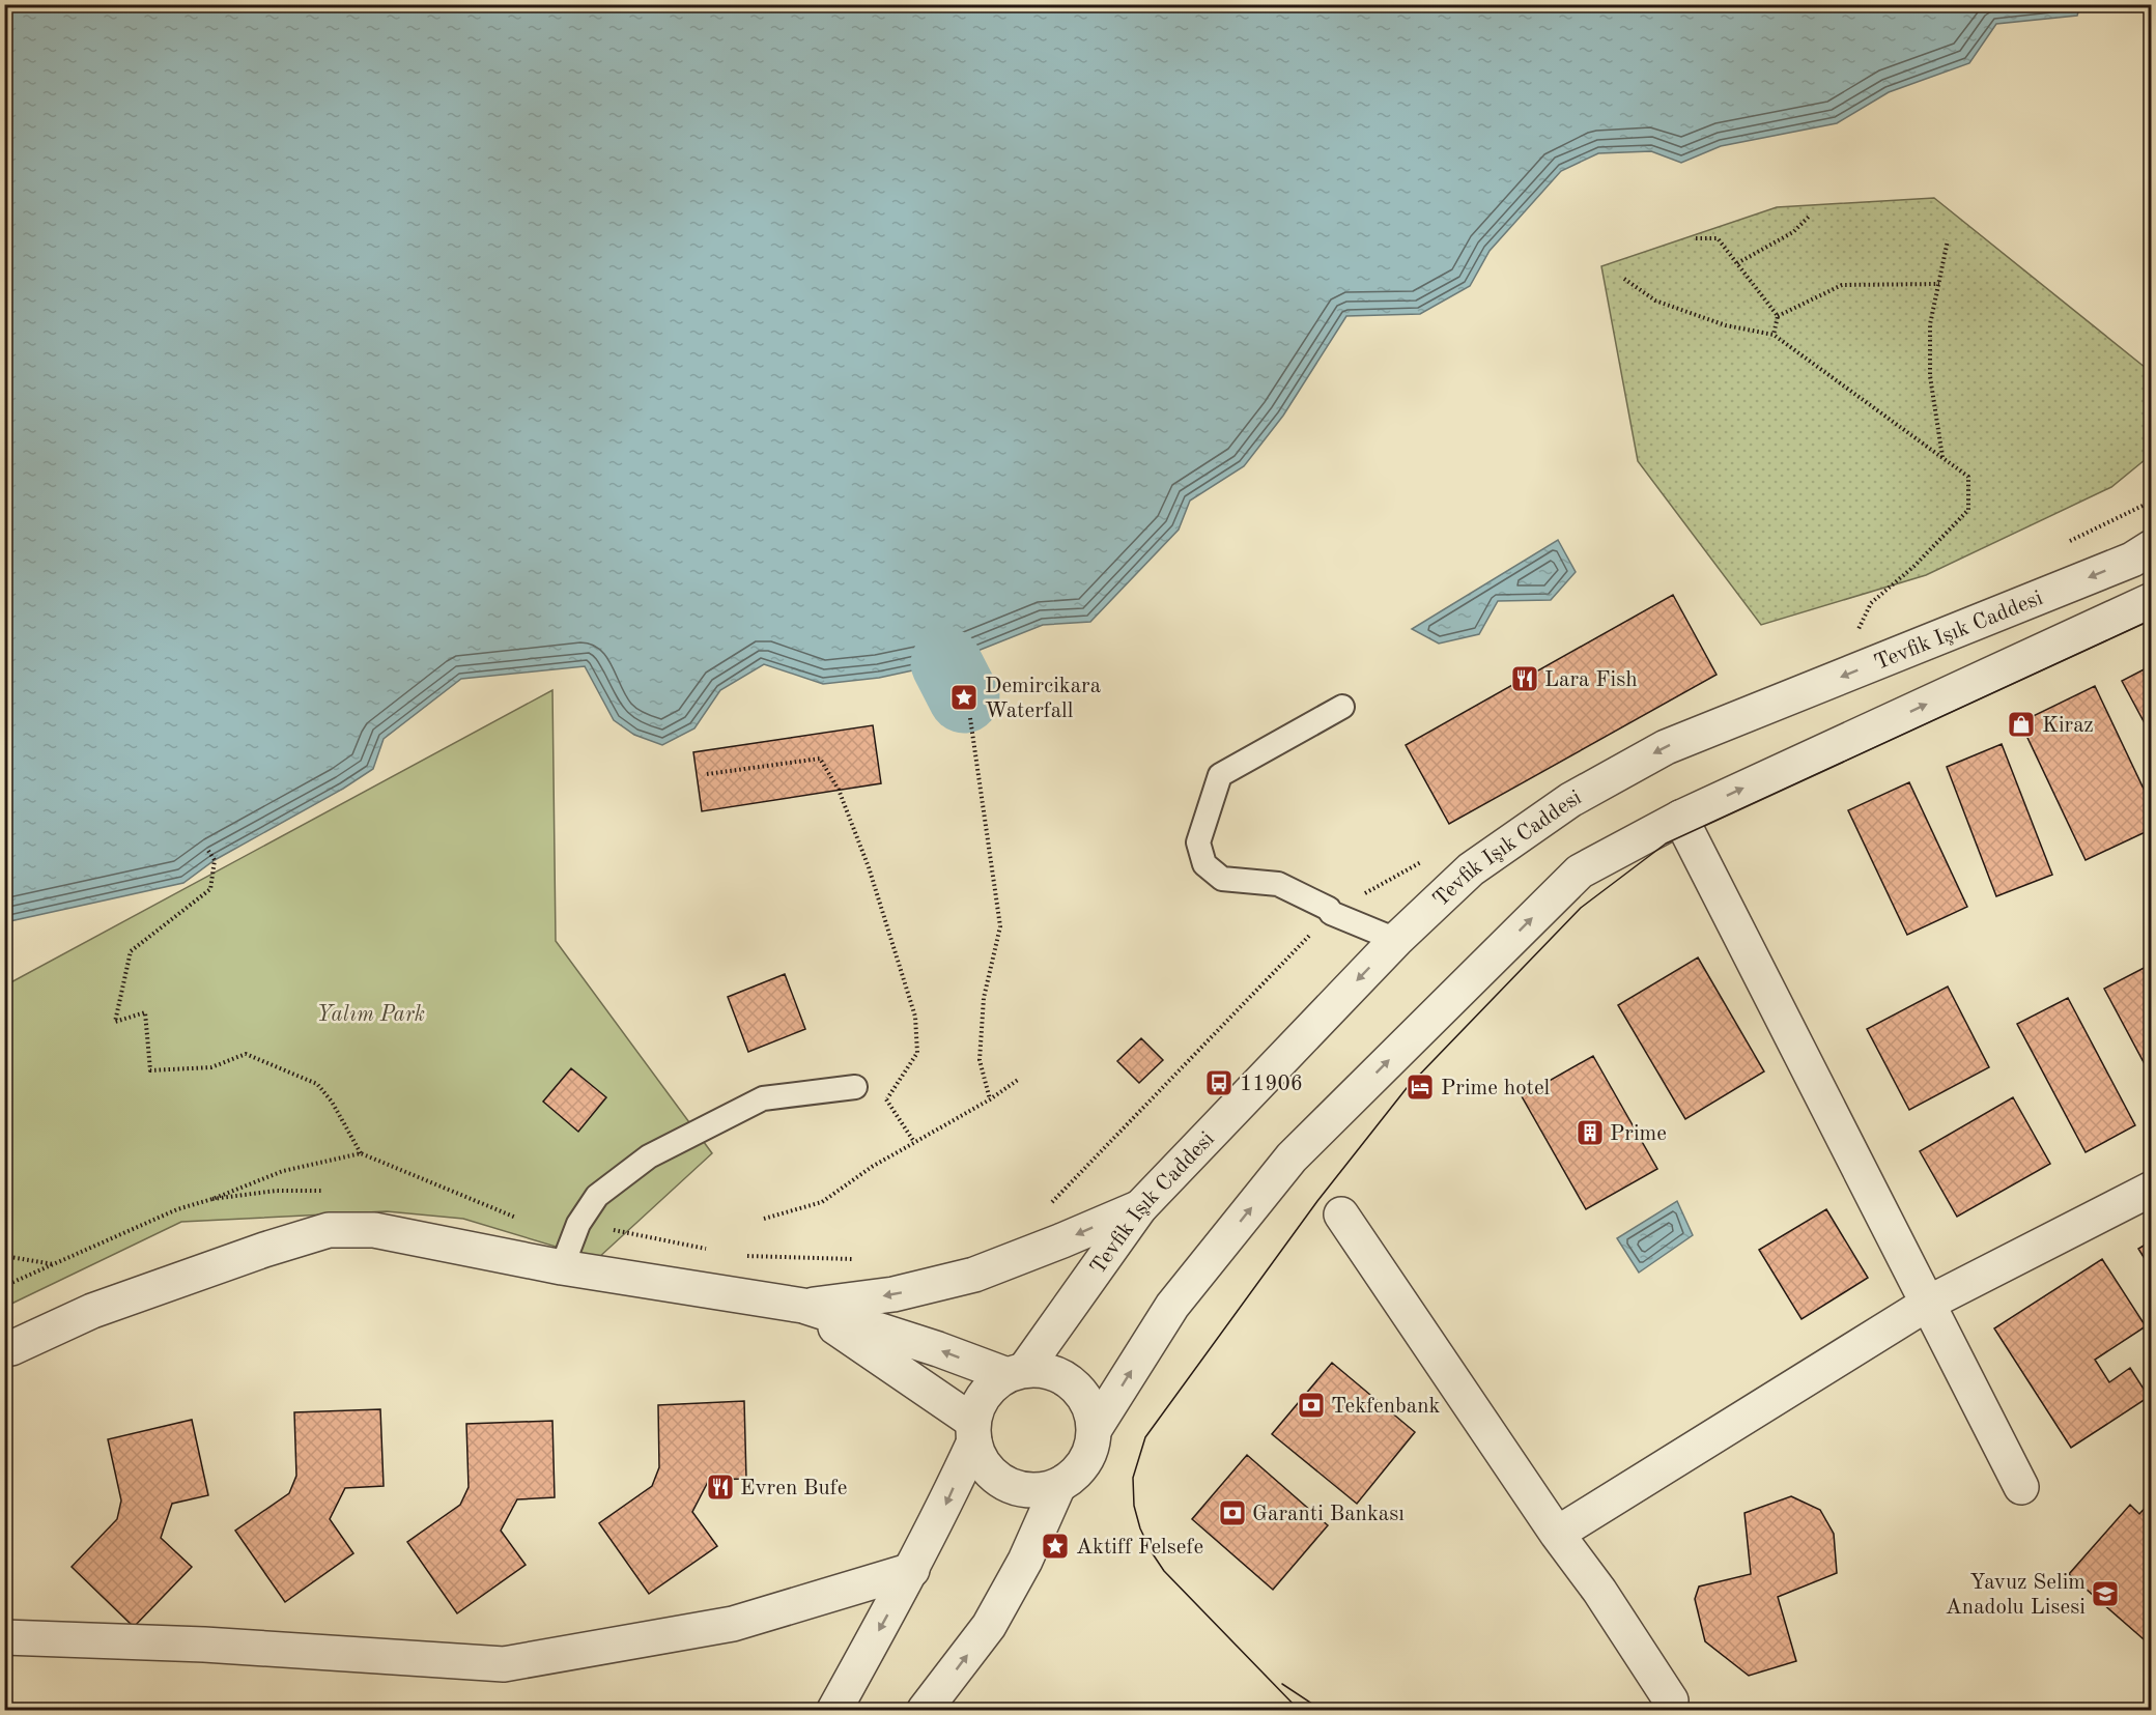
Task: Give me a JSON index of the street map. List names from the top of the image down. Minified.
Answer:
{"streets":{"street":["Tevfik Işık Caddesi"]},"parks":["Yalım Park"],"places":{"restaurant":["Lara Fish","Evren Bufe"],"place":["Demircikara Waterfall","Aktiff Felsefe"],"shop":["Kiraz"],"bus stop":["11906"],"hotel":["Prime hotel"],"building":["Prime"],"bank":["Tekfenbank","Garanti Bankası"],"school or university":["Yavuz Selim Anadolu Lisesi"]}}
